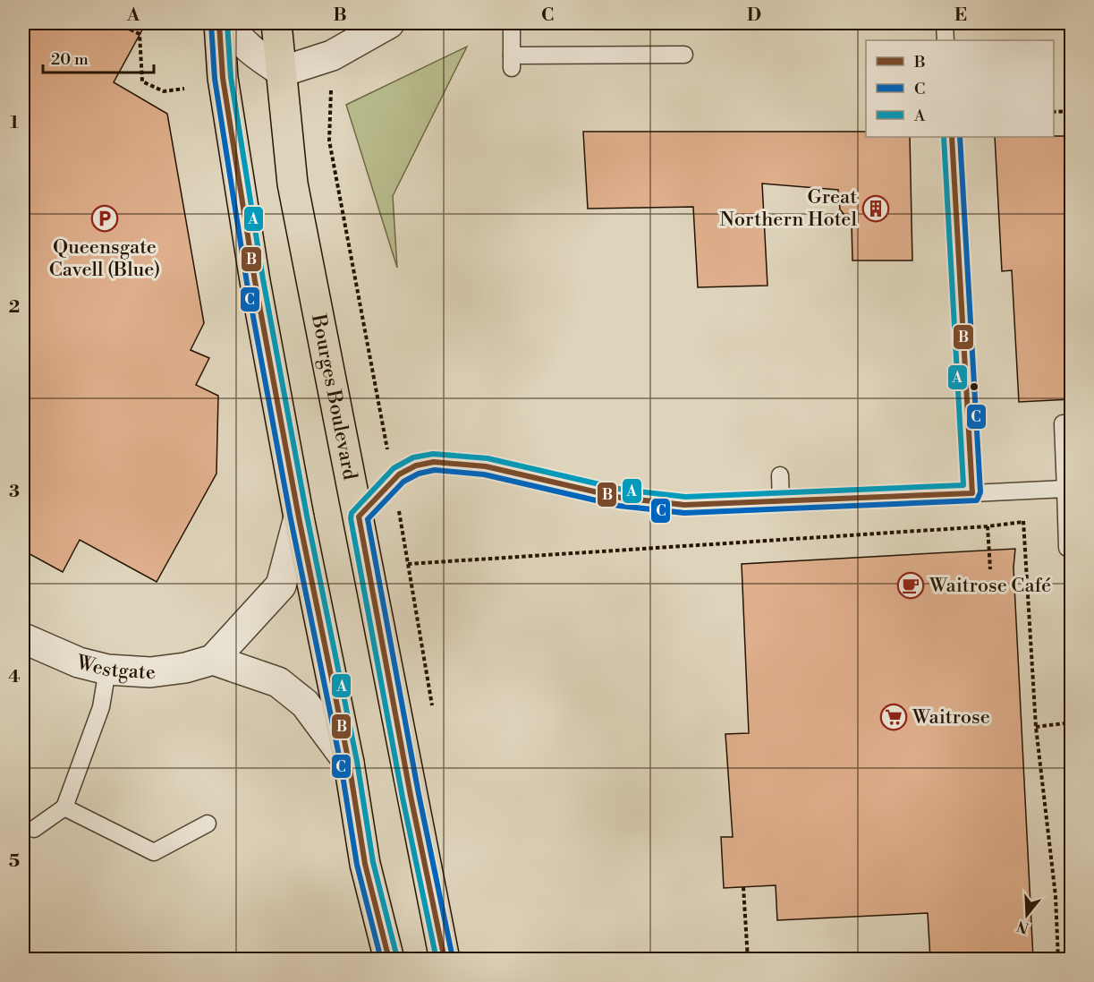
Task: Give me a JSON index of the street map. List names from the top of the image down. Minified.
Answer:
{"streets":{"main road":["Bourges Boulevard"],"street":["Westgate"]},"places":{"building":["Great Northern Hotel"],"parking":["Queensgate Cavell (Blue)"],"cafe":["Waitrose Café"],"supermarket":["Waitrose"]},"lines":["transit line B","transit line A","transit line C"],"legend":["B","C","A"],"scale_bar":"20 m","north":"bottom","grid":{"columns":["A","B","C","D","E"],"rows":["1","2","3","4","5"]}}
